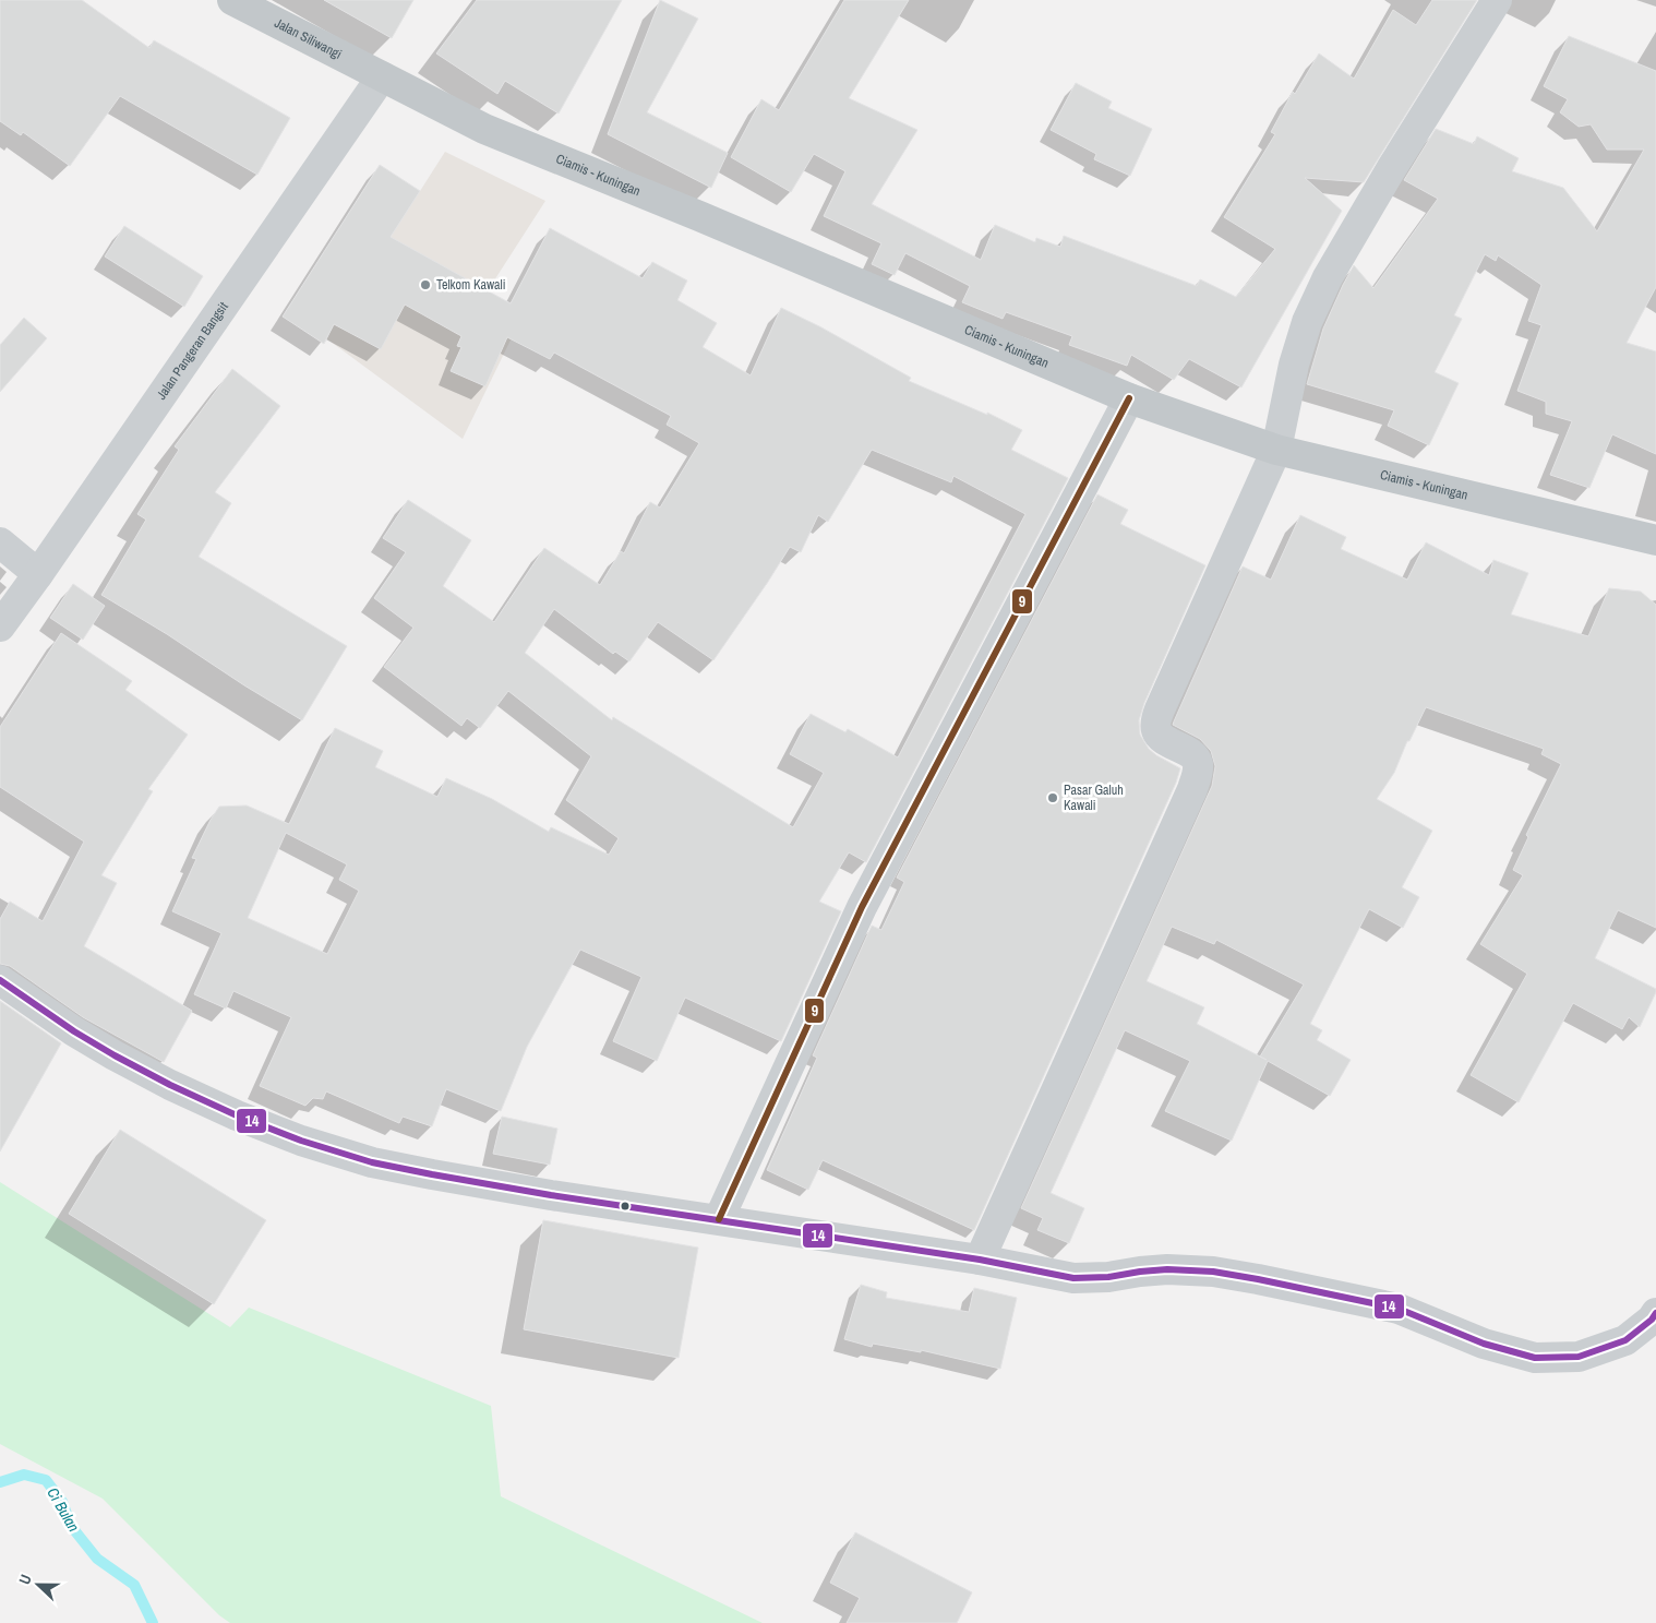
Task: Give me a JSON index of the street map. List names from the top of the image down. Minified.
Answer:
{"streets":{"highway":["Jalan Siliwangi","Ciamis - Kuningan"],"street":["Jalan Pangeran Bangsit"]},"crossings":[["Jalan Siliwangi","Ciamis - Kuningan"],["Jalan Siliwangi","Jalan Pangeran Bangsit"],["Ciamis - Kuningan","Jalan Pangeran Bangsit"]],"water":["Ci Bulan"],"places":["Telkom Kawali","Pasar Galuh Kawali"],"lines":["transit line 9","transit line 14"],"north":"left"}
